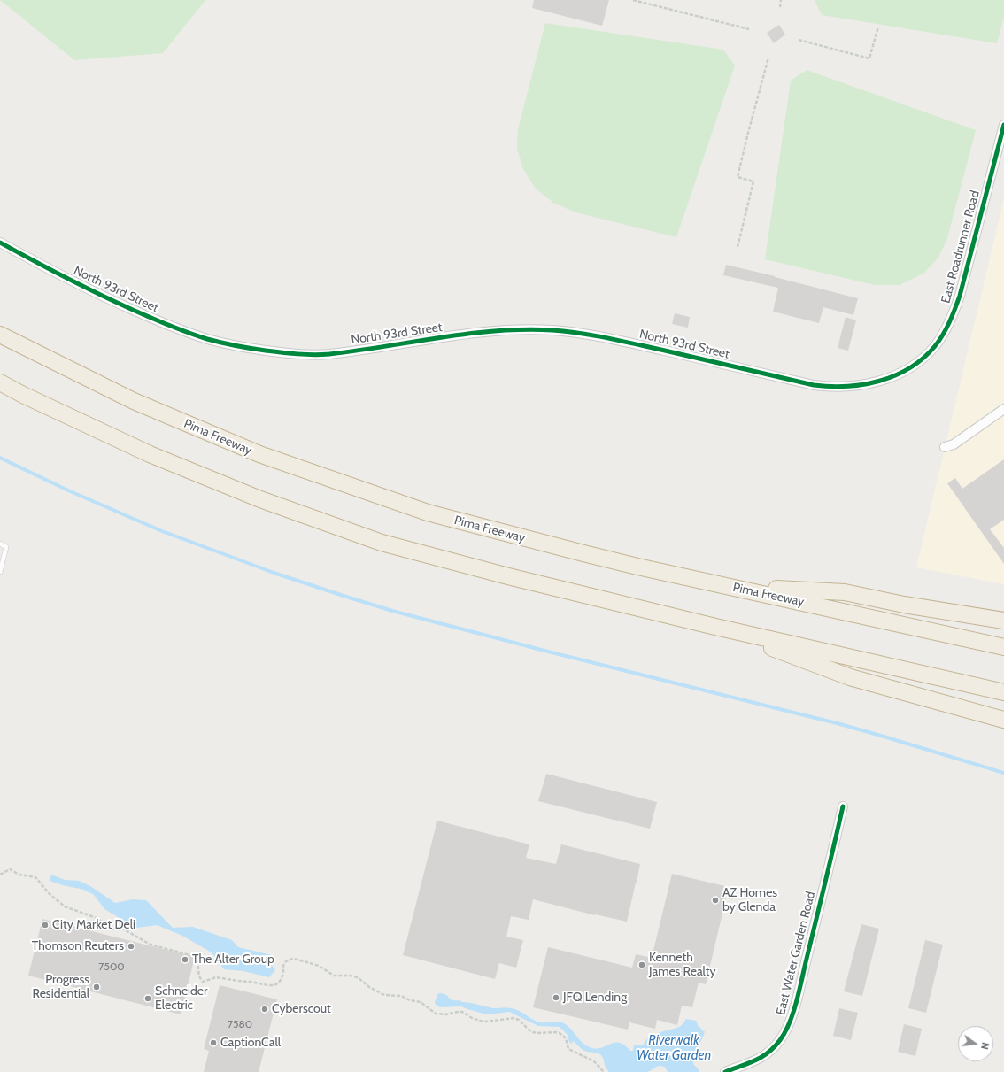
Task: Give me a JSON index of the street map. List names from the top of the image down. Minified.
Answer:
{"streets":{"highway":["Pima Freeway"],"street":["East Roadrunner Road","North 93rd Street","East Water Garden Road"]},"crossings":[["East Roadrunner Road","North 93rd Street"]],"water":["Riverwalk Water Garden"],"places":["AZ Homes by Glenda","City Market Deli","Thomson Reuters","The Alter Group","Kenneth James Realty","Progress Residential","JFQ Lending","Schneider Electric","Cyberscout","CaptionCall"],"house_numbers":["7500","7580"],"north":"right"}
